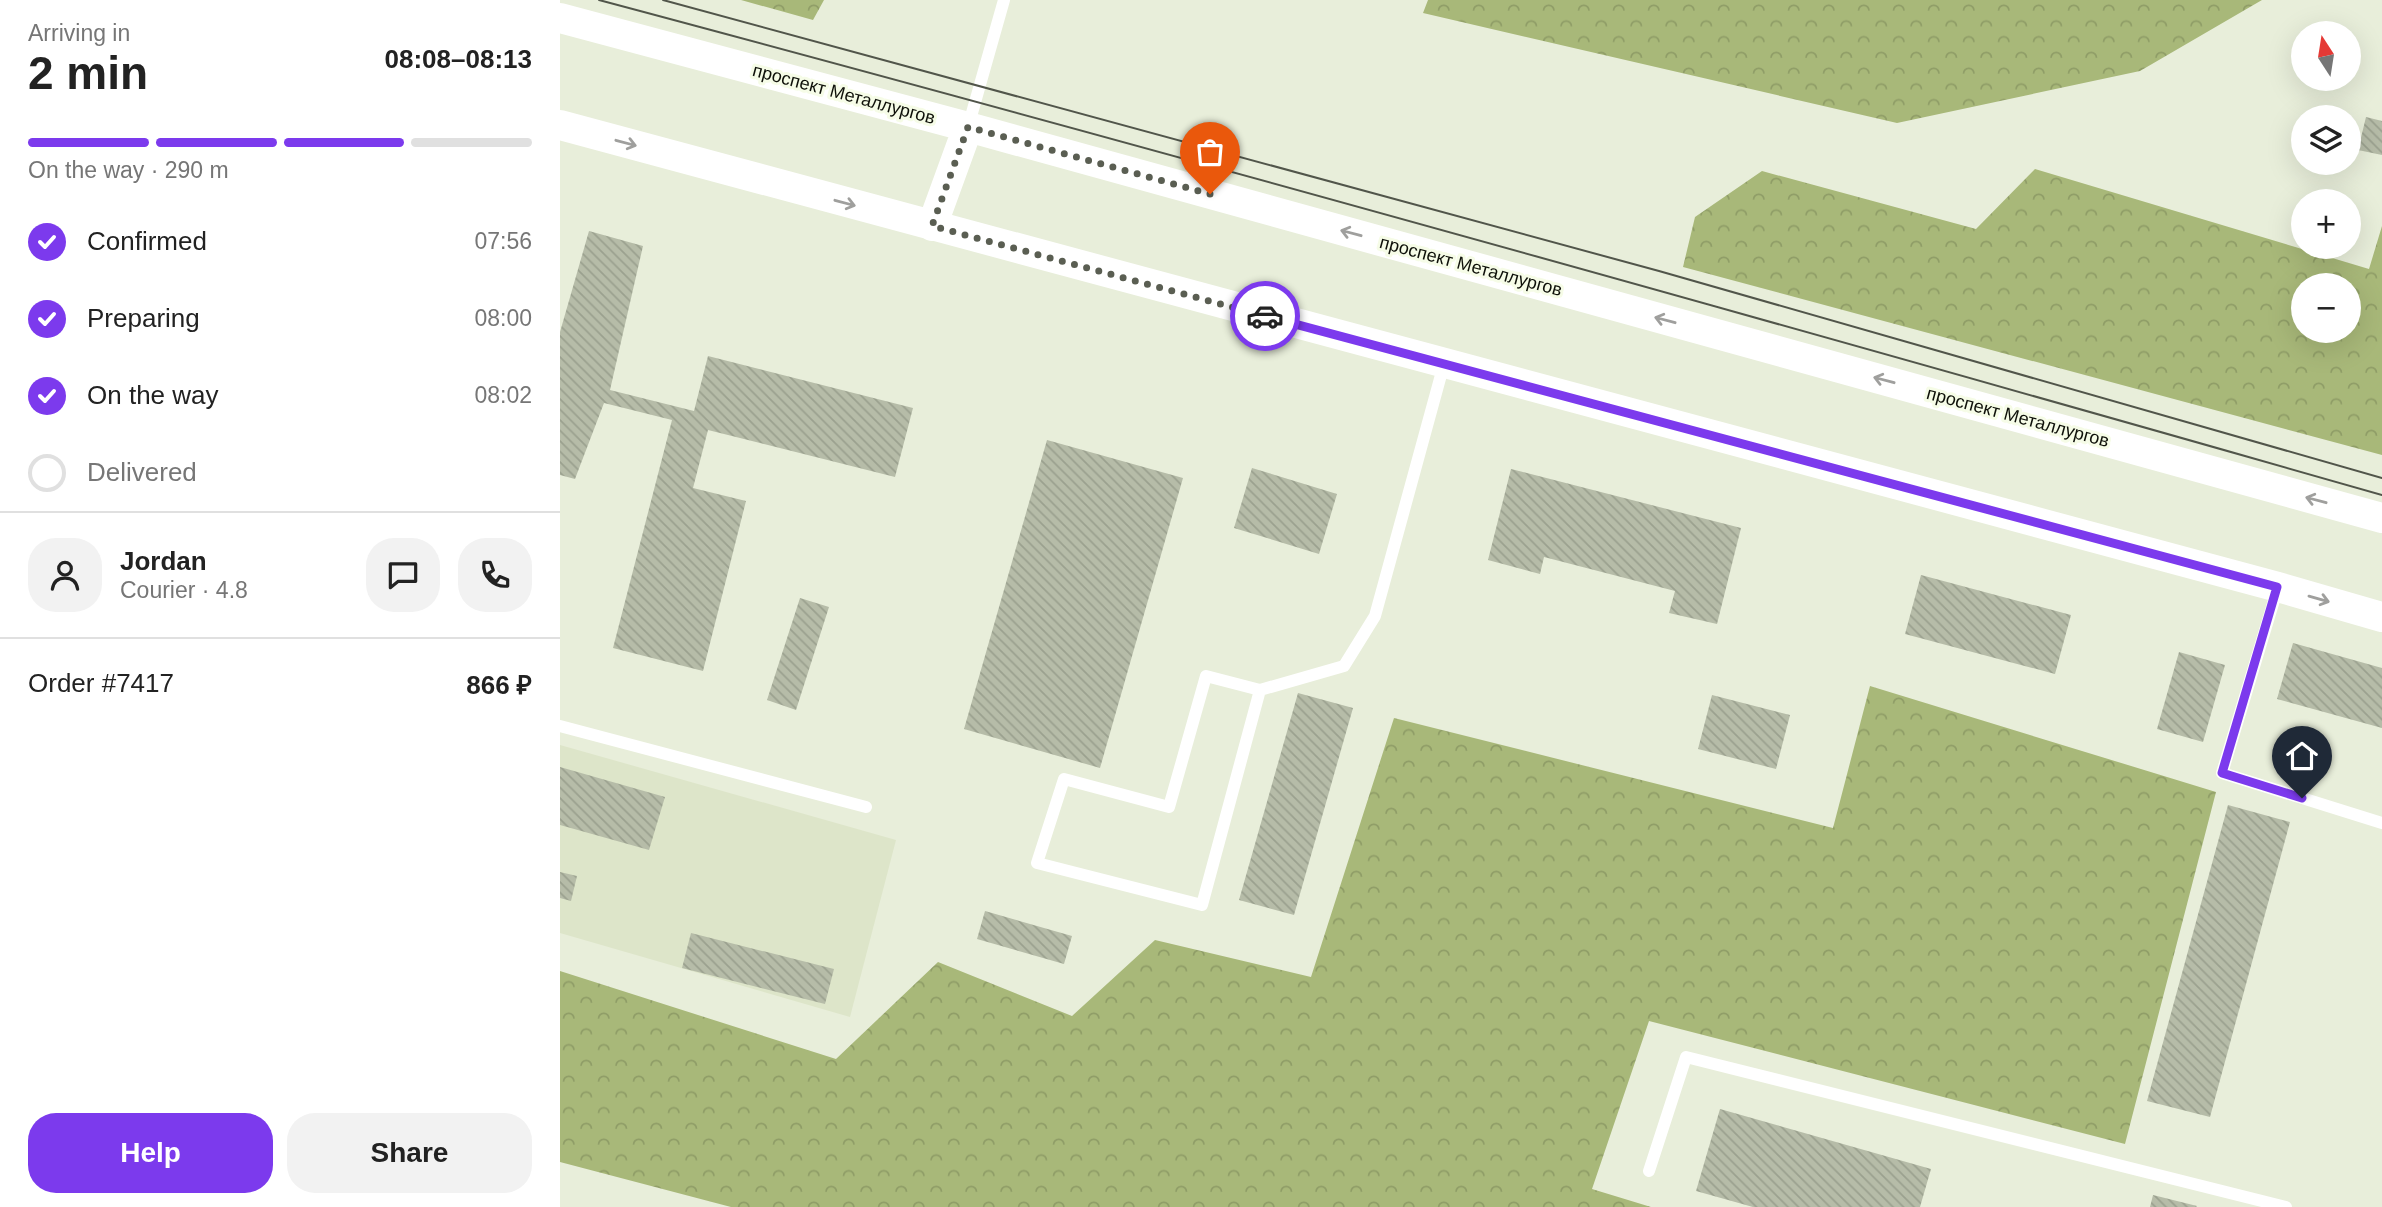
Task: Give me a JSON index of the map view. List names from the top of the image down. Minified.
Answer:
{"streets":{"street":["проспект Металлургов"]},"north":"top","page":{"heading":["2 min","Arriving in","08:08–08:13"],"panel":["Jordan","Courier · 4.8","Order #7417","866 ₽"],"map_buttons":["+","−"],"bar":"On the way · 290 m","list":[["Confirmed","07:56"],["Preparing","08:00"],["On the way","08:02"],"Delivered"],"buttons":["Help","Share"]}}
